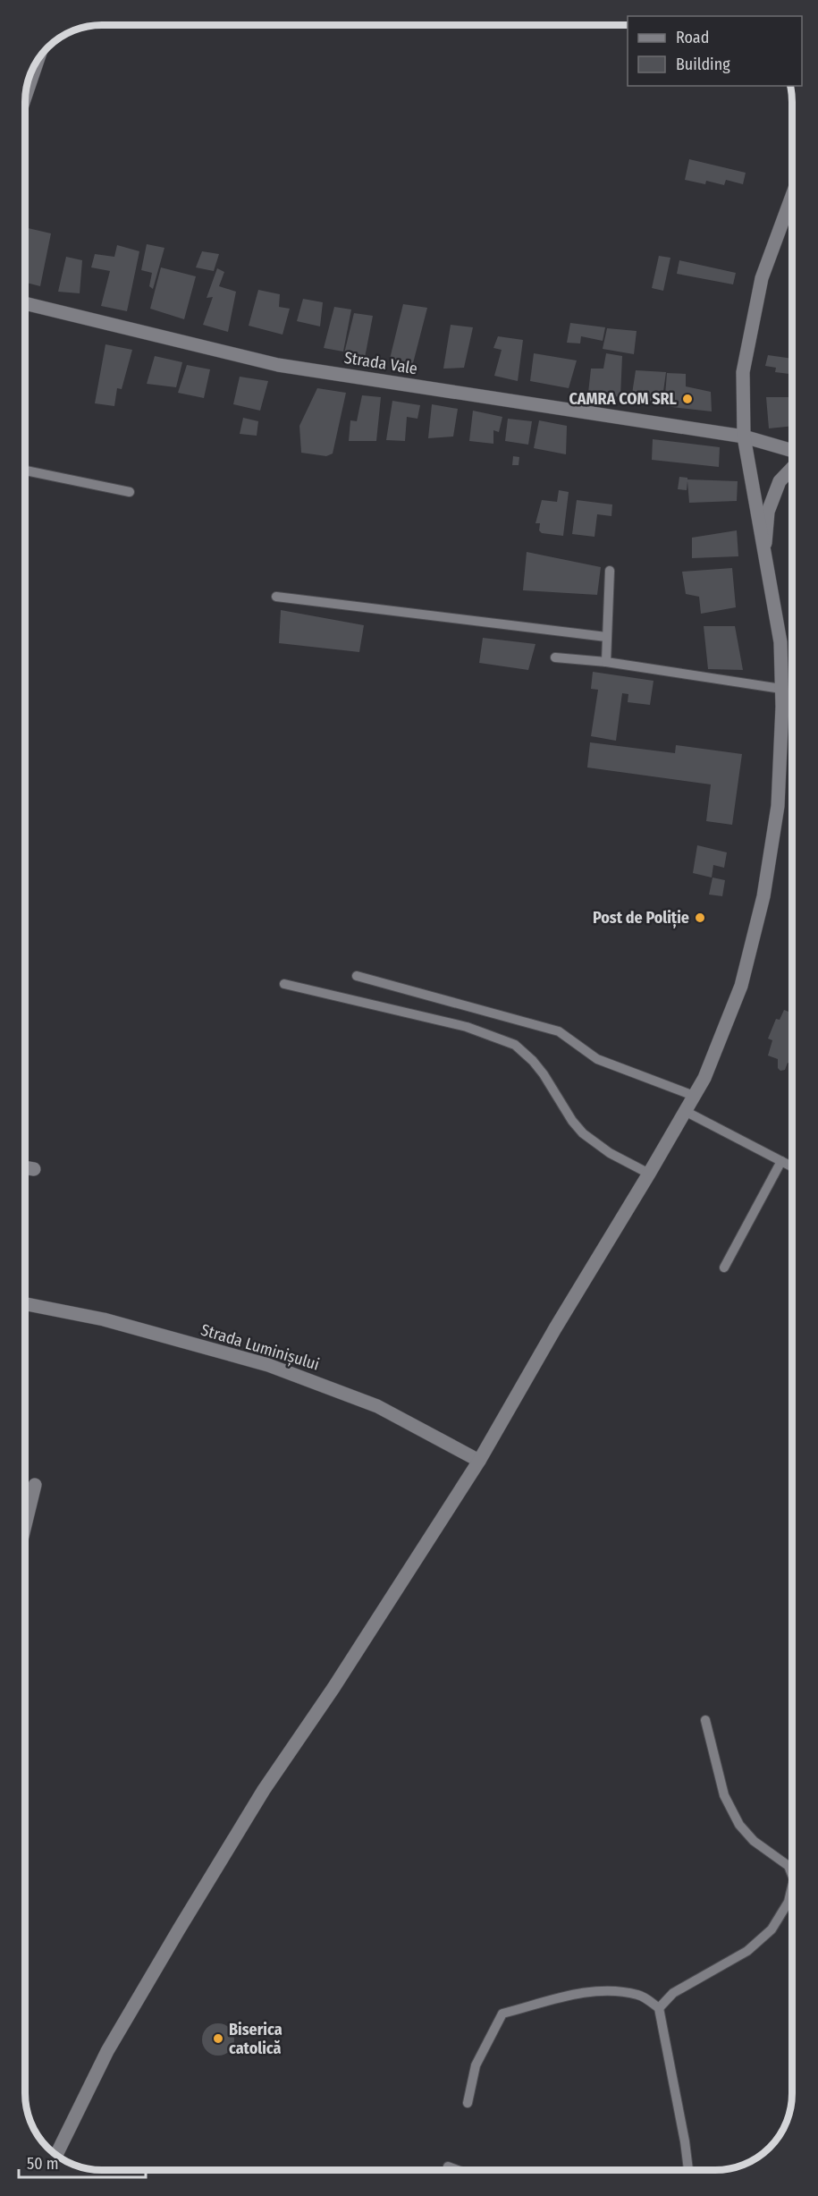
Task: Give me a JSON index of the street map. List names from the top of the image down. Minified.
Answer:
{"streets":{"main road":["Strada Vale","Strada Luminișului"]},"places":["CAMRA COM SRL","Post de Poliție","Biserica catolică"],"legend":["Road","Building"],"scale_bar":"50 m"}
